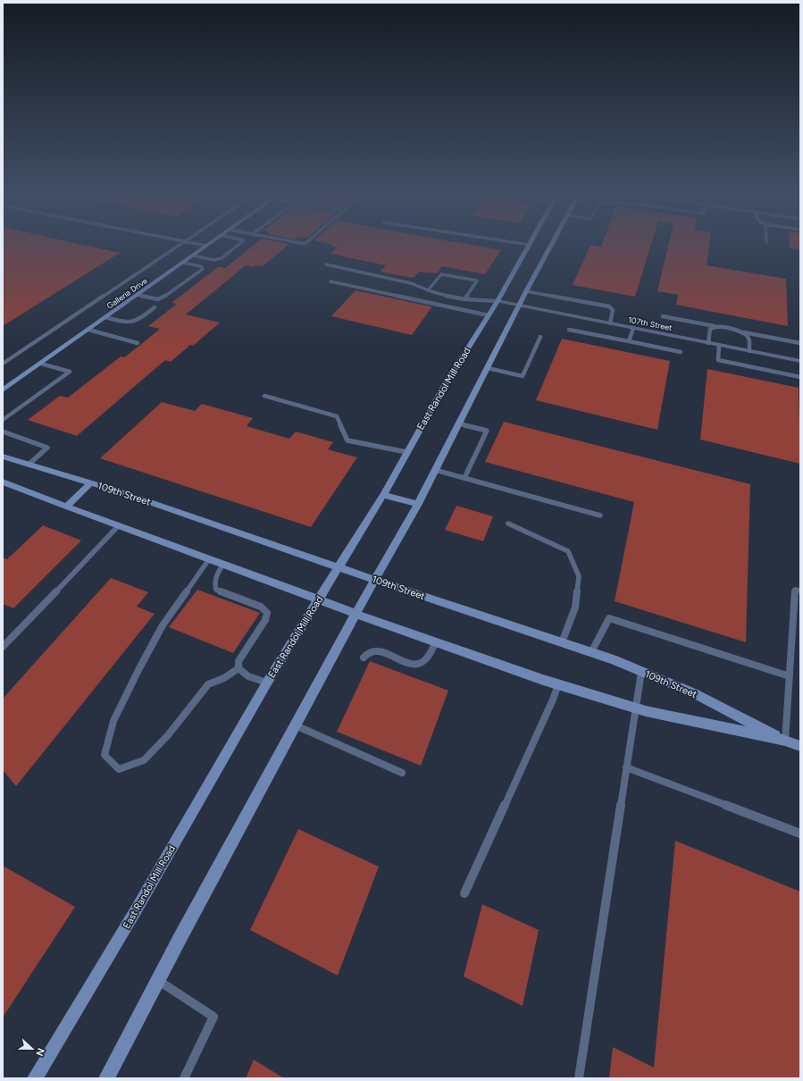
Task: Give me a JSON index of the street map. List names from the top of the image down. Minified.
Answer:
{"streets":{"main road":["Galleria Drive","East Randol Mill Road","109th Street"],"street":["107th Street"]},"crossings":[["107th Street","East Randol Mill Road"],["East Randol Mill Road","109th Street"]],"north":"right"}
